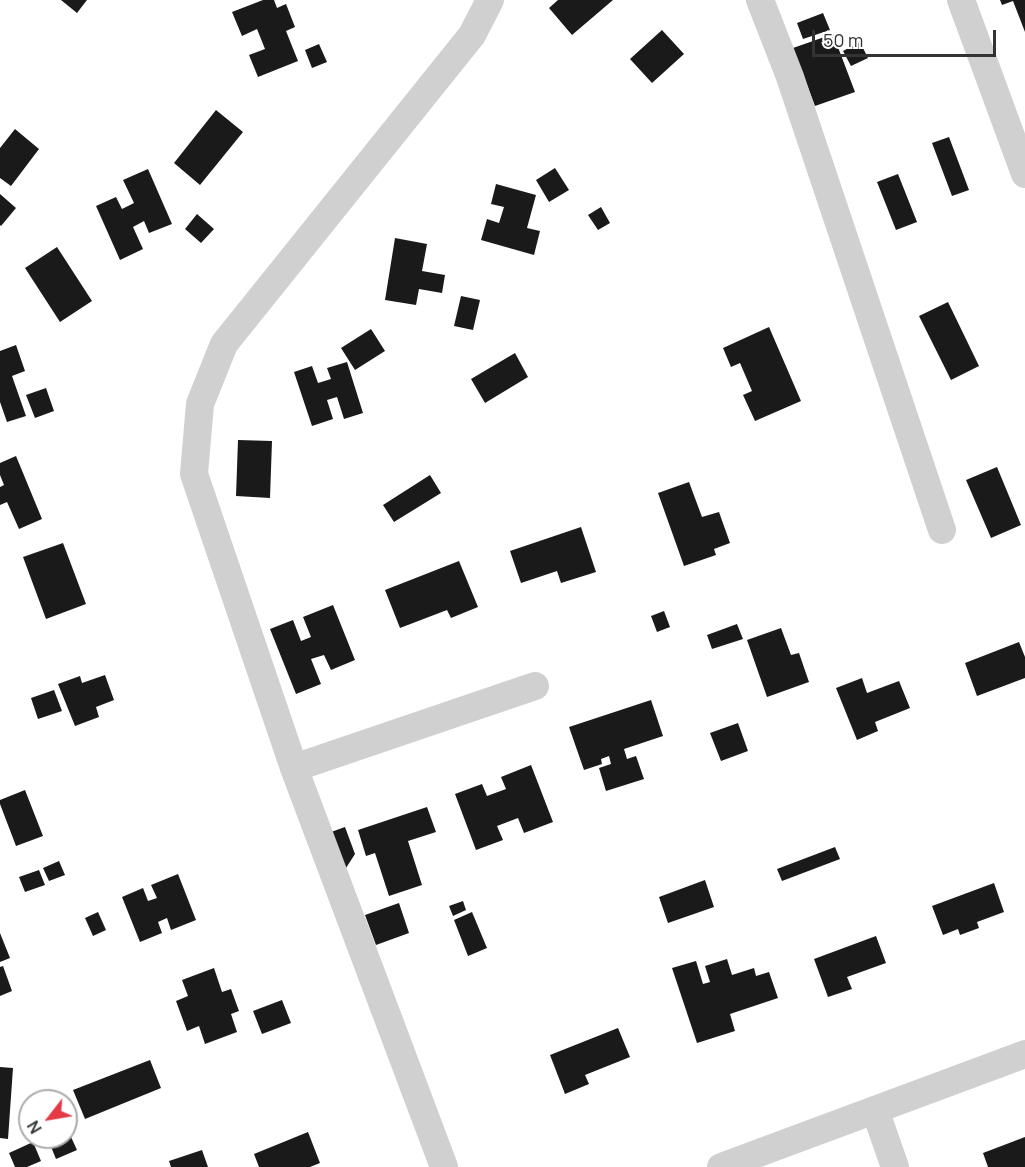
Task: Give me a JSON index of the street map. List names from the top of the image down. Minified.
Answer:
{"scale_bar":"50 m","north":"bottom left"}
